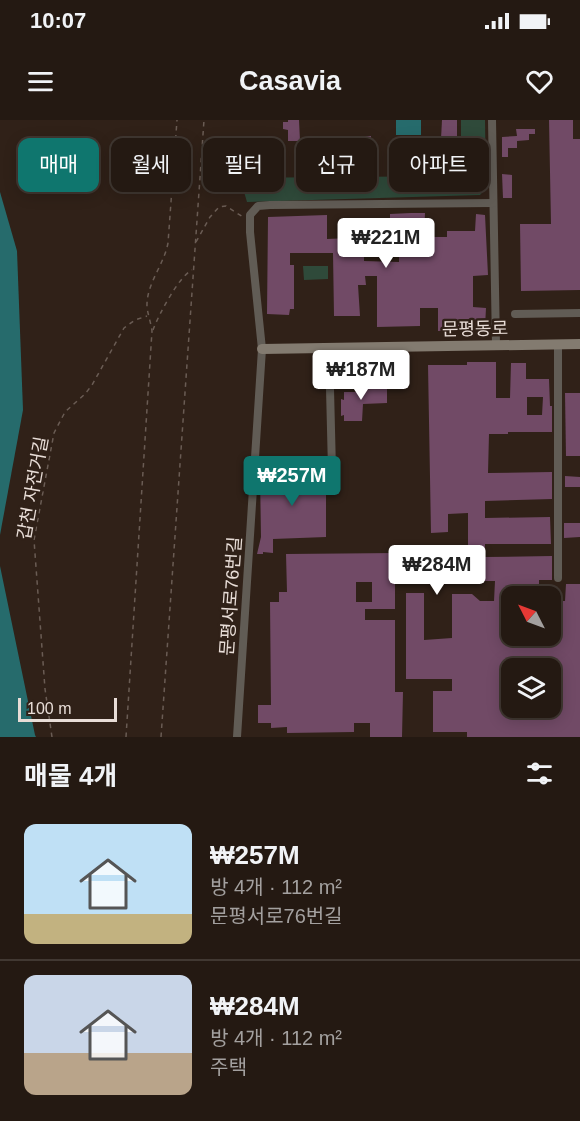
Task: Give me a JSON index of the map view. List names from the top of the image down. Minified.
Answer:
{"streets":{"main road":["문평동로"],"street":["문평서로76번길"],"path":["갑천 자전거길"]},"crossings":[["문평동로","문평서로76번길"]],"scale_bar":"100 m","north":"top left","page":{"status":"10:07","header":"Casavia","chip":["매매","월세","필터","신규","아파트"],"price":["₩221M","₩187M","₩257M","₩284M"],"scale":"100 m","heading":"매물 4개","list":[{"name":"₩257M","note":"방 4개 · 112 m² · 문평서로76번길"},{"name":"₩284M","note":"방 4개 · 112 m² · 주택"}]}}
